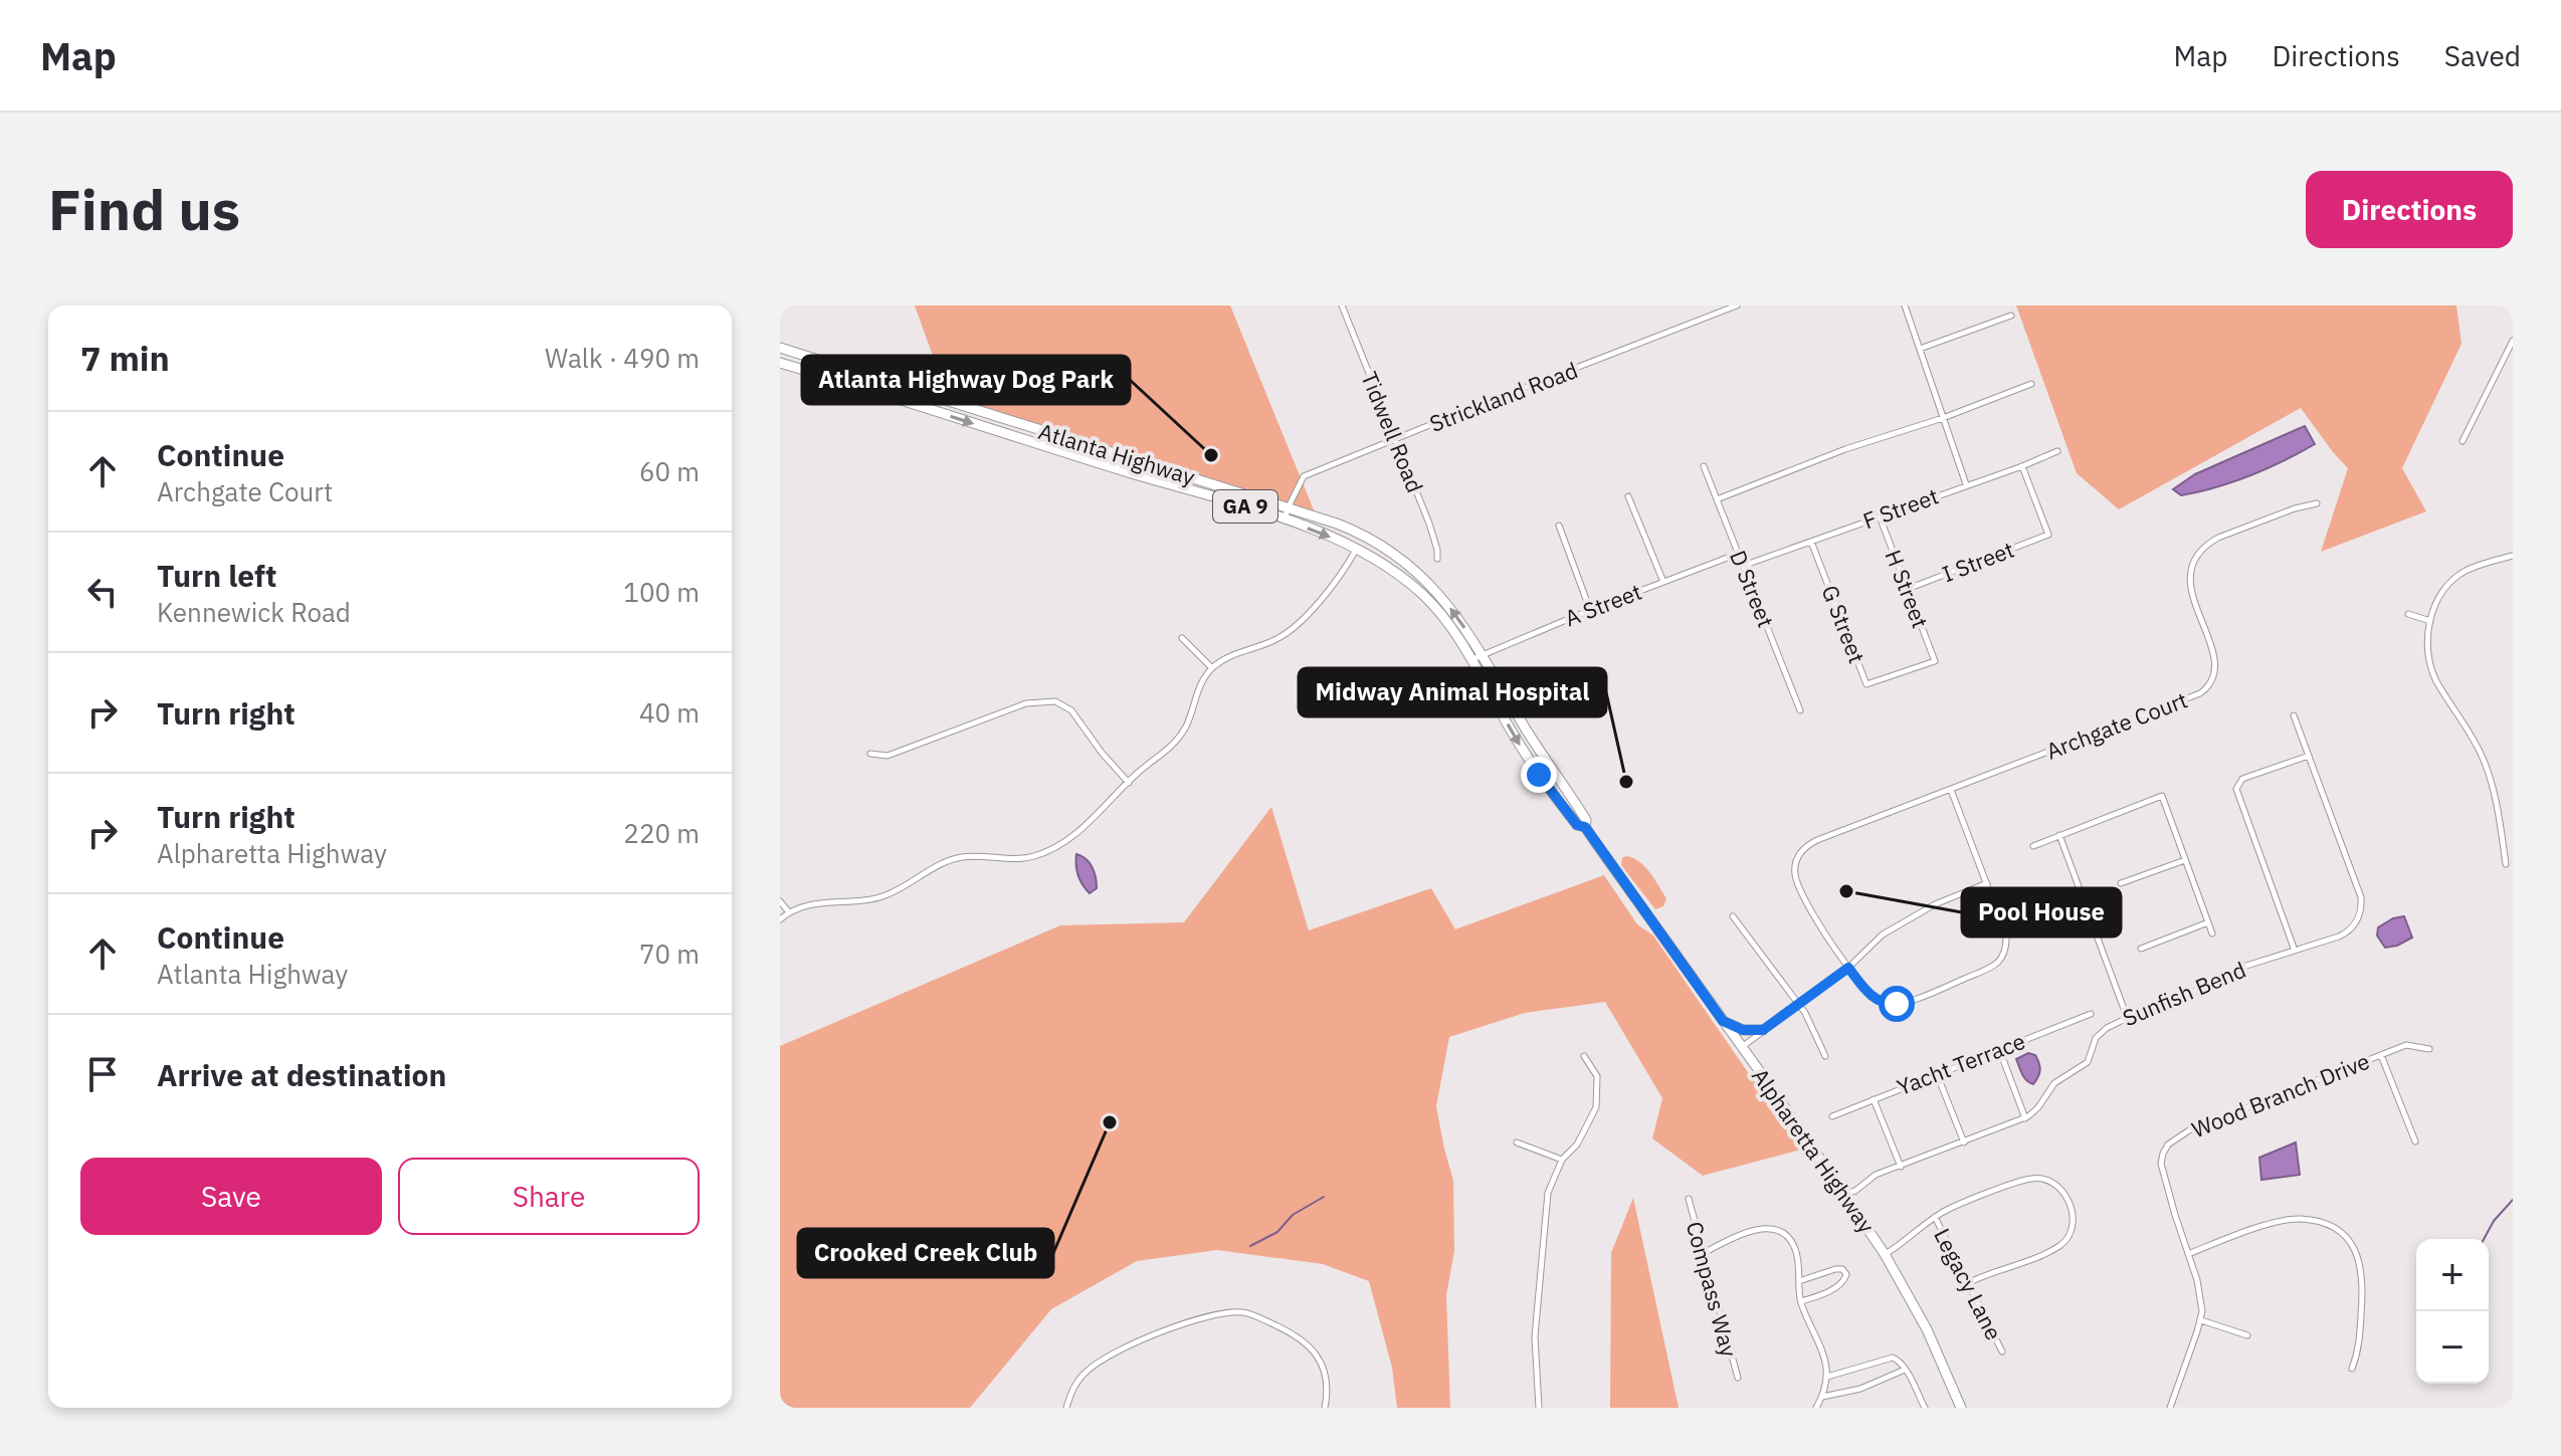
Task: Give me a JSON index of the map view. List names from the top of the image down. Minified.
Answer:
{"streets":{"main road":["Atlanta Highway","GA 9","Alpharetta Highway"],"street":["Strickland Road","Tidwell Road","F Street","I Street","D Street","H Street","A Street","G Street","Archgate Court","Sunfish Bend","Yacht Terrace","Wood Branch Drive","Legacy Lane","Compass Way"]},"crossings":[["Strickland Road","Tidwell Road"],["Strickland Road","Atlanta Highway"],["Atlanta Highway","A Street"],["Atlanta Highway","Alpharetta Highway"],["F Street","I Street"],["F Street","D Street"],["F Street","H Street"],["F Street","G Street"],["I Street","H Street"],["D Street","A Street"],["H Street","G Street"],["Sunfish Bend","Alpharetta Highway"]],"places":["Atlanta Highway Dog Park","Midway Animal Hospital","Pool House","Crooked Creek Club"],"page":{"header":"Map","nav":["Map","Directions","Saved"],"buttons":["Directions",["Save","Share"]],"title":"Find us","heading":["7 min","Walk · 490 m"],"list":[["Continue","Archgate Court","60 m"],["Turn left","Kennewick Road","100 m"],["Turn right","40 m"],["Turn right","Alpharetta Highway","220 m"],["Continue","Atlanta Highway","70 m"],"Arrive at destination"],"map_buttons":["+","−"]}}
